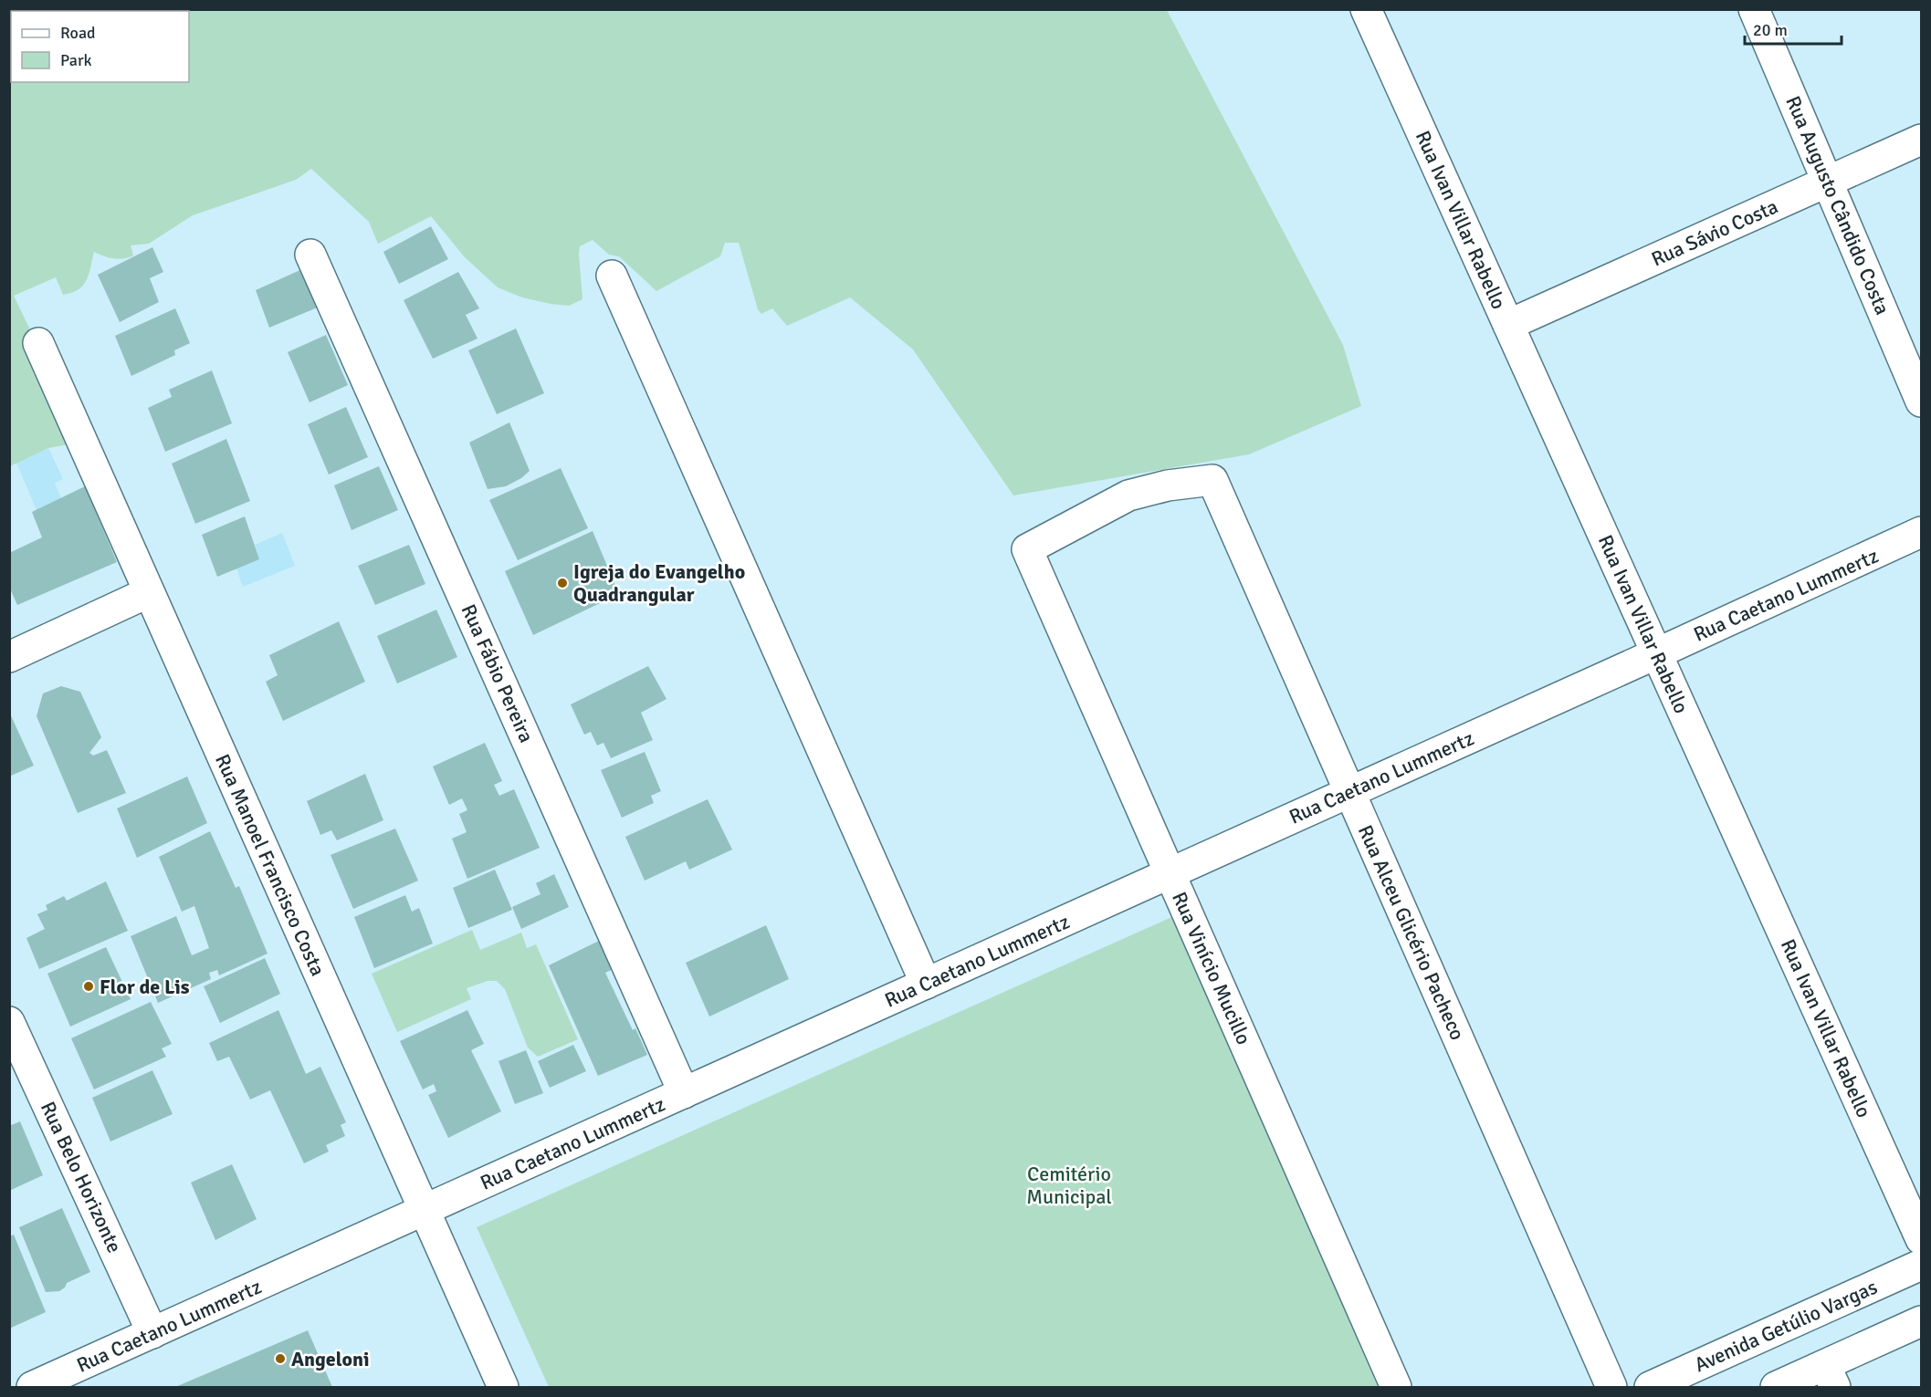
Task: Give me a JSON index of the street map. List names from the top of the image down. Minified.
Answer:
{"streets":{"street":["Rua Augusto Cândido Costa","Rua Ivan Villar Rabello","Rua Sávio Costa","Rua Caetano Lummertz","Rua Fábio Pereira","Rua Manoel Francisco Costa","Rua Alceu Glicério Pacheco","Rua Vinício Mucillo","Rua Belo Horizonte","Avenida Getúlio Vargas"]},"crossings":[["Rua Augusto Cândido Costa","Rua Sávio Costa"],["Rua Ivan Villar Rabello","Rua Sávio Costa"],["Rua Ivan Villar Rabello","Rua Caetano Lummertz"],["Rua Caetano Lummertz","Rua Fábio Pereira"],["Rua Caetano Lummertz","Rua Manoel Francisco Costa"],["Rua Caetano Lummertz","Rua Alceu Glicério Pacheco"],["Rua Caetano Lummertz","Rua Vinício Mucillo"],["Rua Caetano Lummertz","Rua Belo Horizonte"],["Rua Alceu Glicério Pacheco","Rua Vinício Mucillo"]],"parks":["Cemitério Municipal"],"places":["Igreja do Evangelho Quadrangular","Flor de Lis","Angeloni"],"legend":["Road","Park"],"scale_bar":"20 m"}
